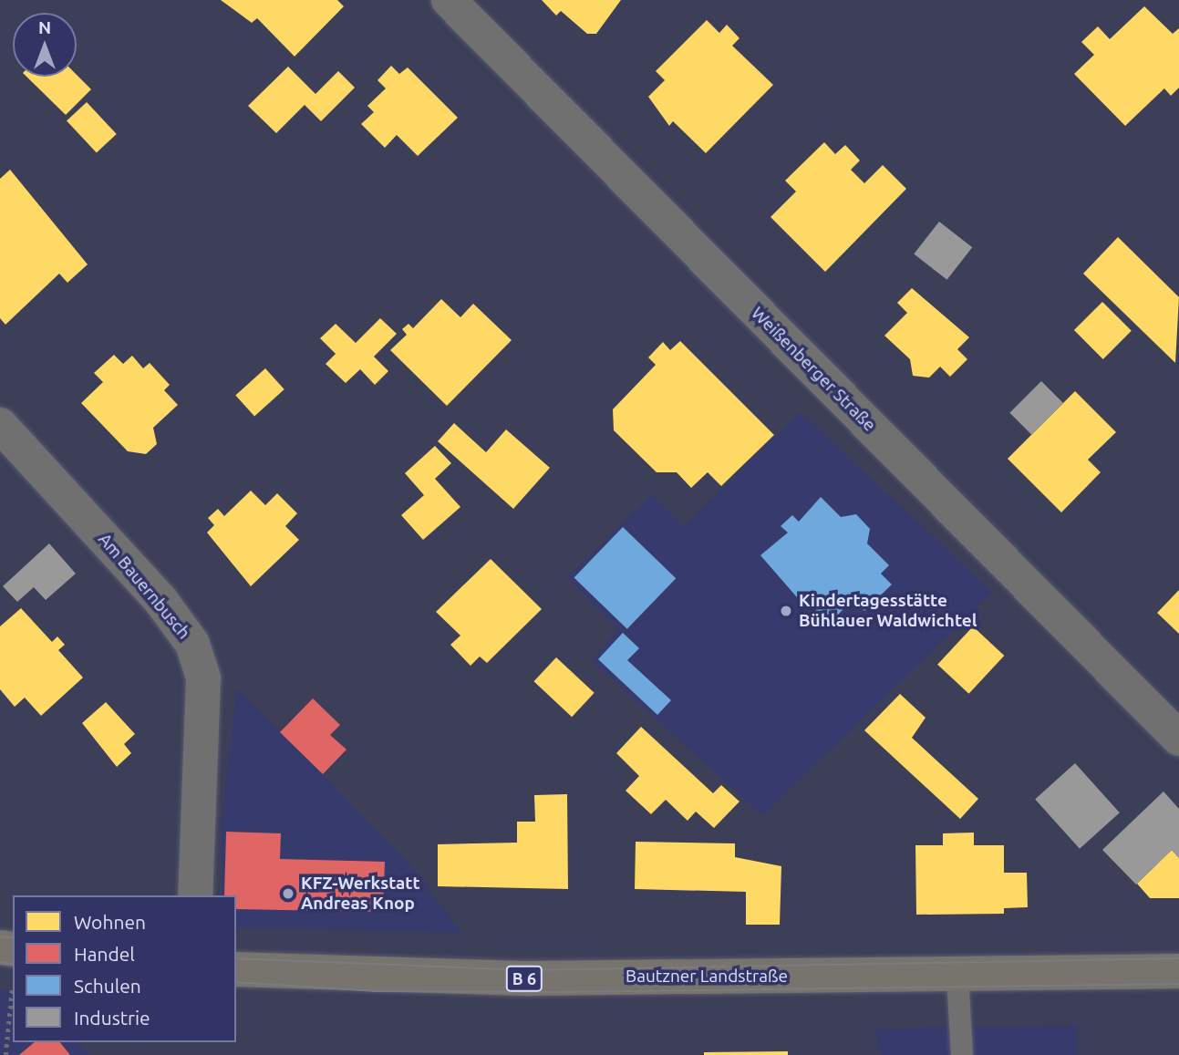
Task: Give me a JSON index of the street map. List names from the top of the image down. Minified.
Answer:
{"streets":{"main road":["Bautzner Landstraße","B 6"],"street":["Weißenberger Straße","Am Bauernbusch"]},"places":["Kindertagesstätte Bühlauer Waldwichtel","KFZ-Werkstatt Andreas Knop"],"legend":["Wohnen","Handel","Schulen","Industrie"],"north":"top"}
